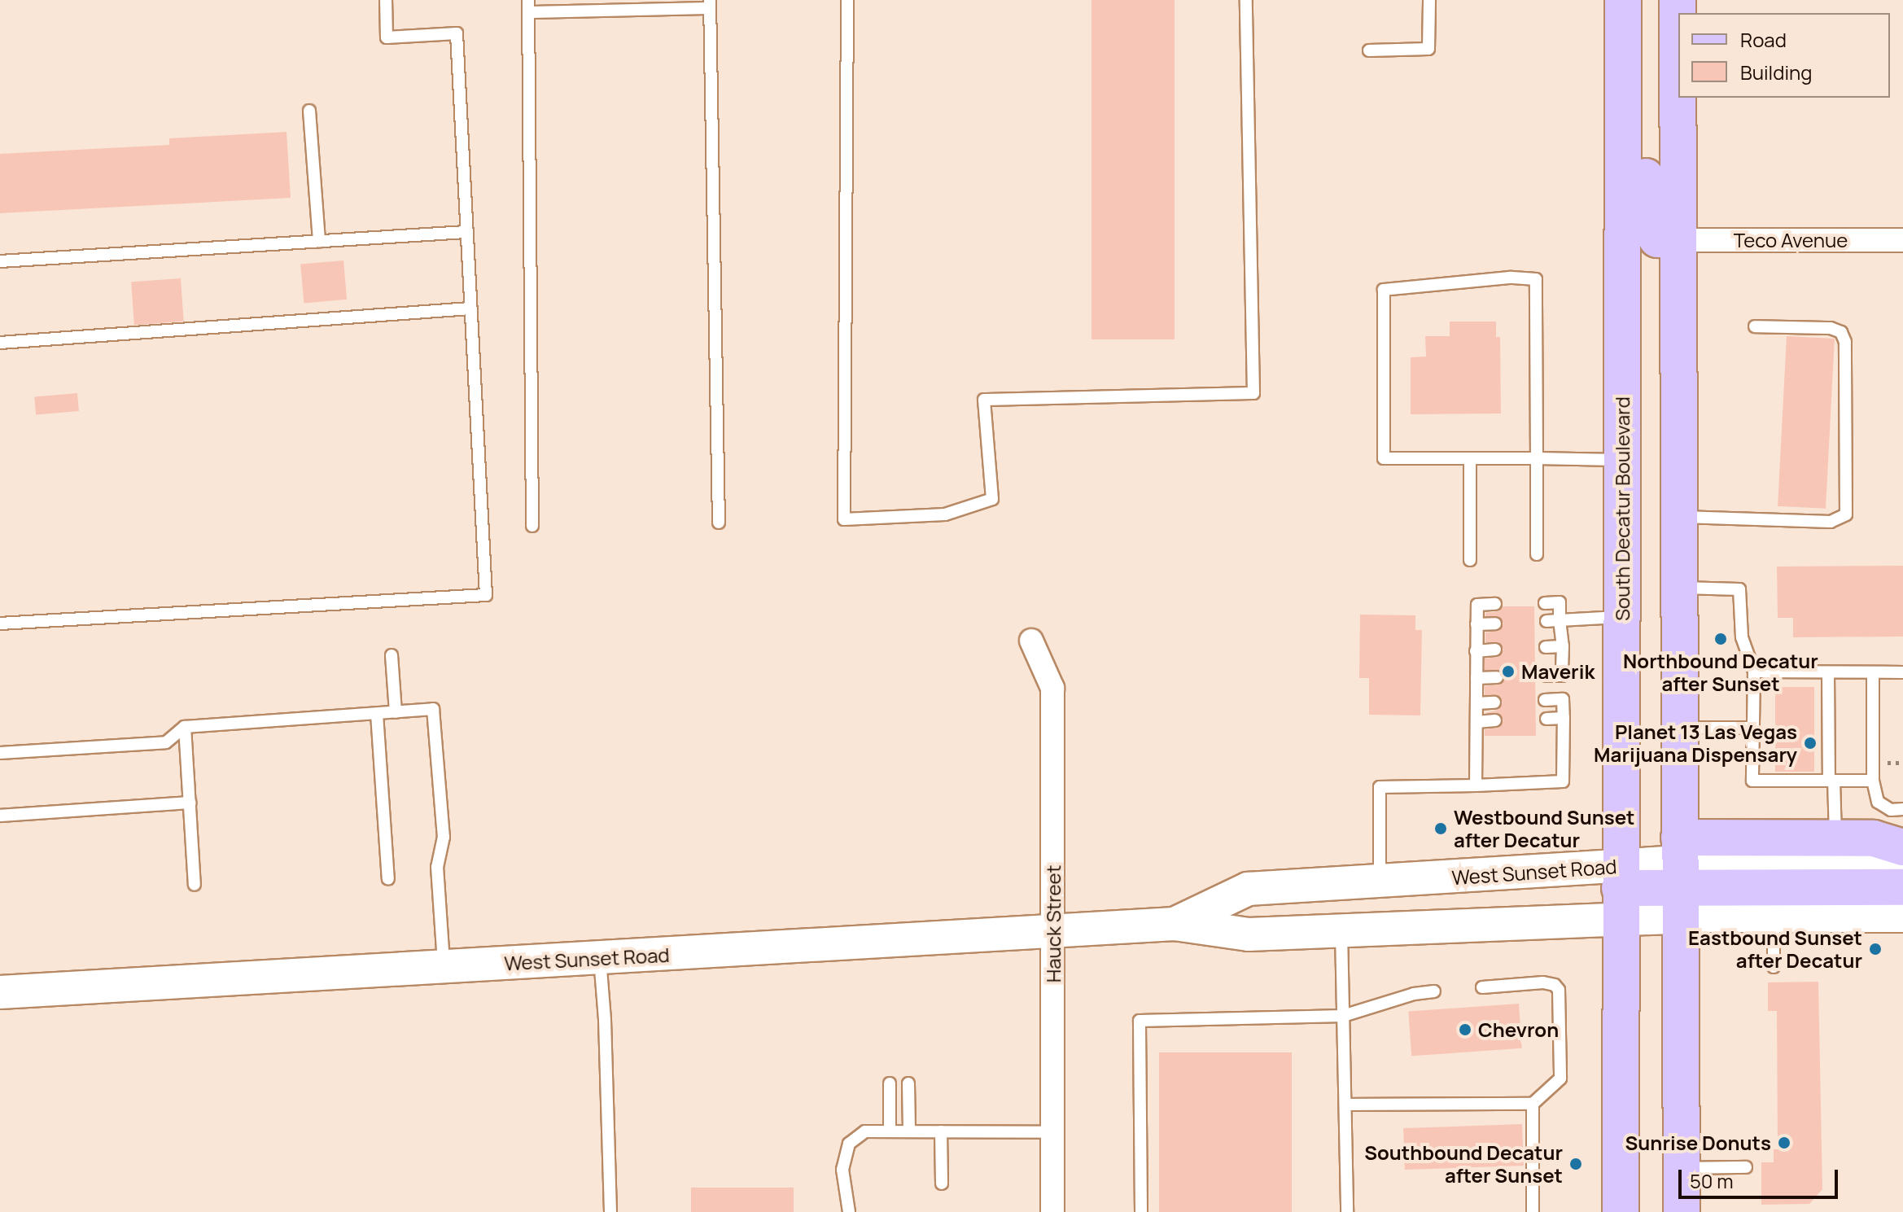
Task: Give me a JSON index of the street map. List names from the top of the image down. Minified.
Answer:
{"streets":{"main road":["South Decatur Boulevard","West Sunset Road"],"street":["Teco Avenue","Hauck Street"]},"crossings":[["South Decatur Boulevard","West Sunset Road"],["West Sunset Road","Hauck Street"]],"places":["Northbound Decatur after Sunset","Maverik","Planet 13 Las Vegas Marijuana Dispensary","Westbound Sunset after Decatur","Eastbound Sunset after Decatur","Chevron","Sunrise Donuts","Southbound Decatur after Sunset"],"legend":["Road","Building"],"scale_bar":"50 m"}
